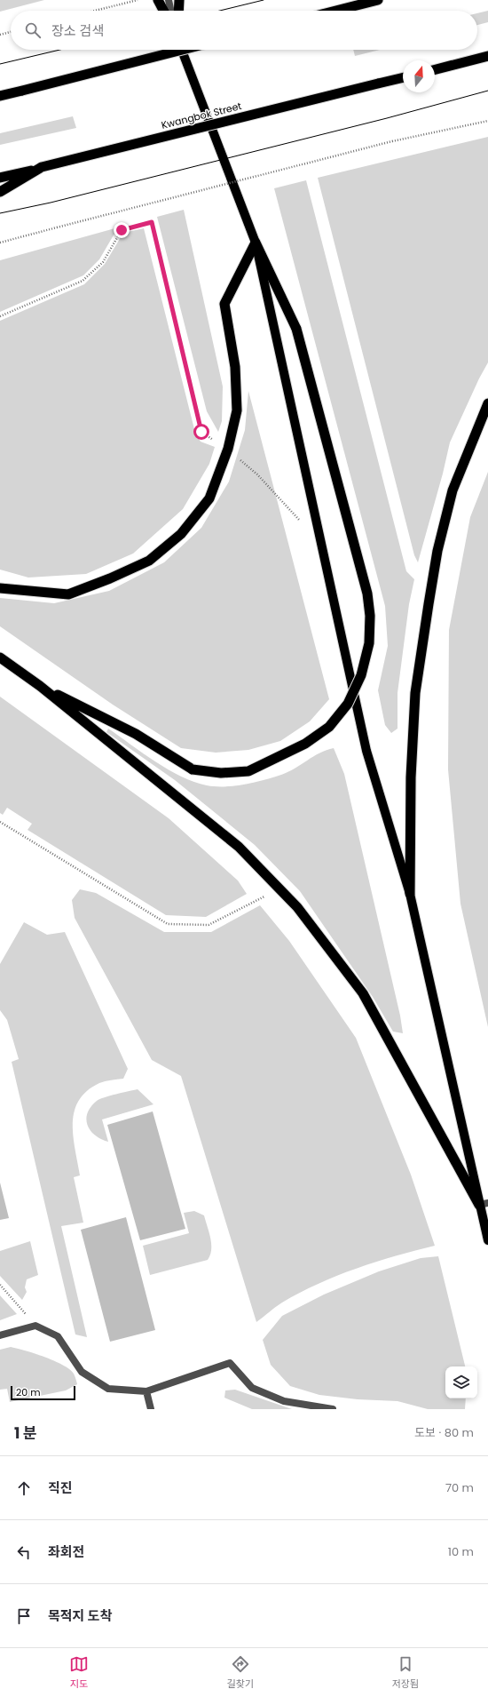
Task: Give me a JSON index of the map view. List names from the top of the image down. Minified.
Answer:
{"streets":{"highway":["Kwangbok Street"]},"scale_bar":"20 m","north":"top","page":{"search":"장소 검색","scale":"20 m","heading":["1 분","도보 · 80 m"],"list":[["직진","70 m"],["좌회전","10 m"],"목적지 도착"],"nav":["지도","길찾기","저장됨"]}}
